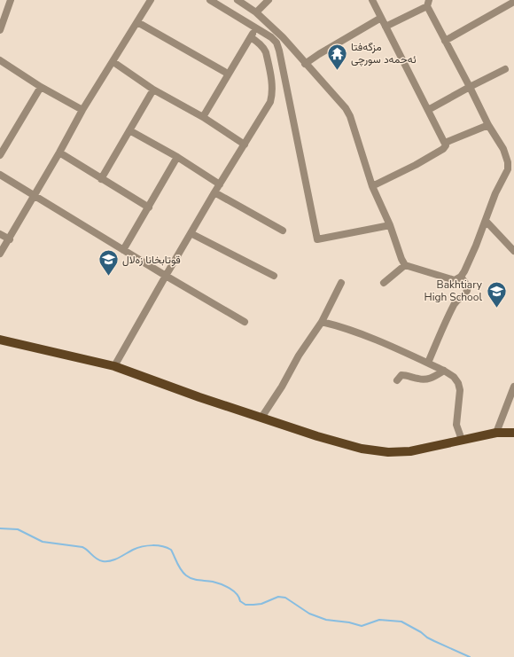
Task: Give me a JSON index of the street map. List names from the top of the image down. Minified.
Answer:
{"places":{"temple":["مزگەفتا ئەحمەد سورچی"],"school or university":["قوتابخانا زەلال","Bakhtiary High School"]}}
